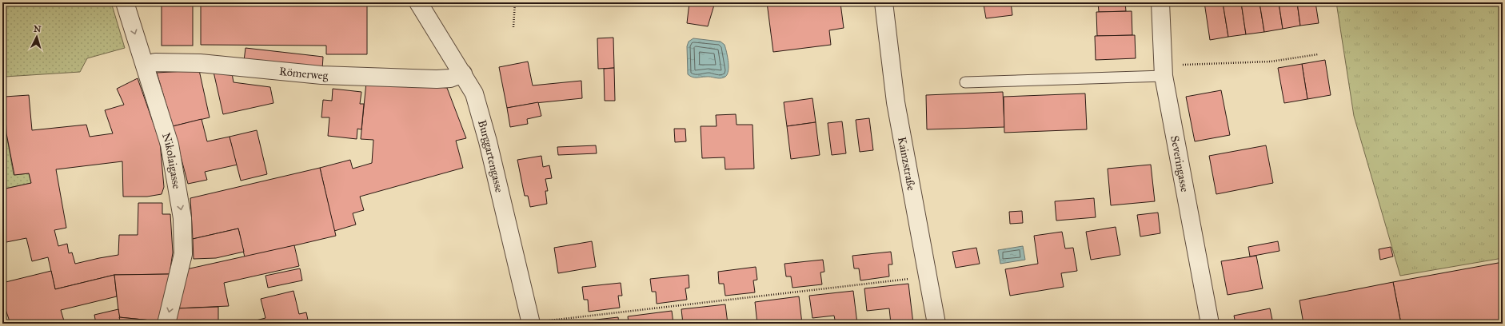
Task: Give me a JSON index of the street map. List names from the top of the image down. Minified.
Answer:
{"streets":{"street":["Römerweg","Burggartengasse","Nikolaigasse","Kainzstraße","Severingasse"]},"crossings":[["Römerweg","Burggartengasse"],["Römerweg","Nikolaigasse"]],"one_way":["Nikolaigasse"],"north":"top"}
